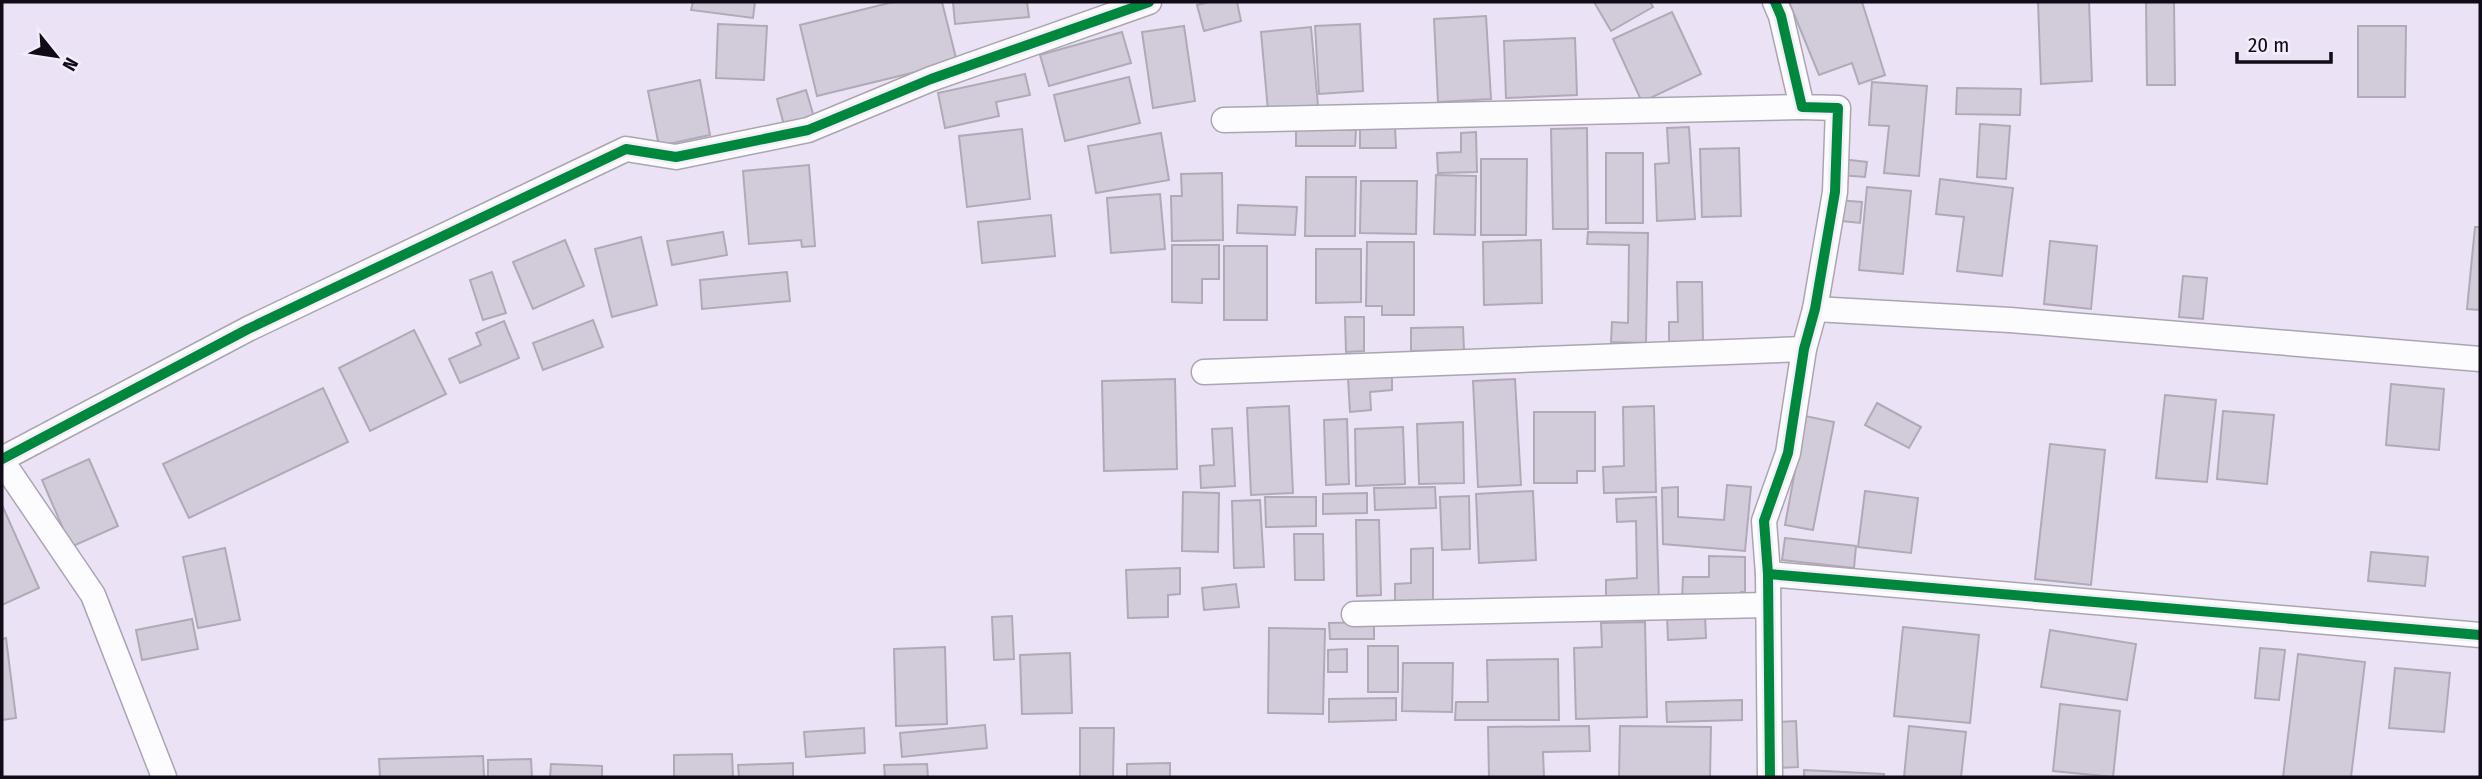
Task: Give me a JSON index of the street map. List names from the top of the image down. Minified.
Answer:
{"scale_bar":"20 m","north":"bottom right"}
